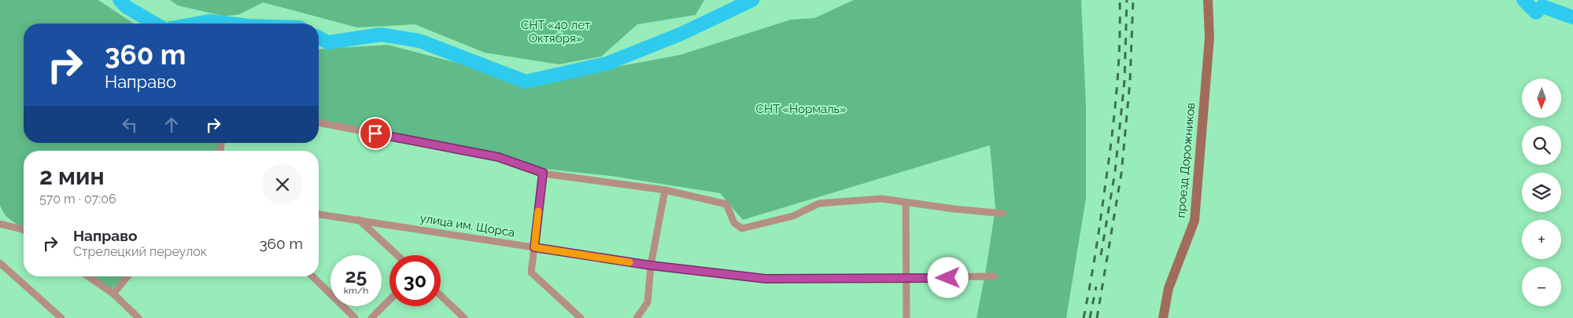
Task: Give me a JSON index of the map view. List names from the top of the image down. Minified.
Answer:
{"streets":{"main road":["проезд Дорожников"],"street":["улица им. Щорса"]},"parks":["СНТ «40 лет Октября»","СНТ «Нормаль»"],"north":"bottom","page":{"turn":["360 m","Направо"],"map_buttons":["+","−"],"heading":["2 мин","570 m · 07:06"],"list":[{"name":"Направо","note":"Стрелецкий переулок","value":"360 m"}],"speed":"25 km/h","limit":"30"}}
